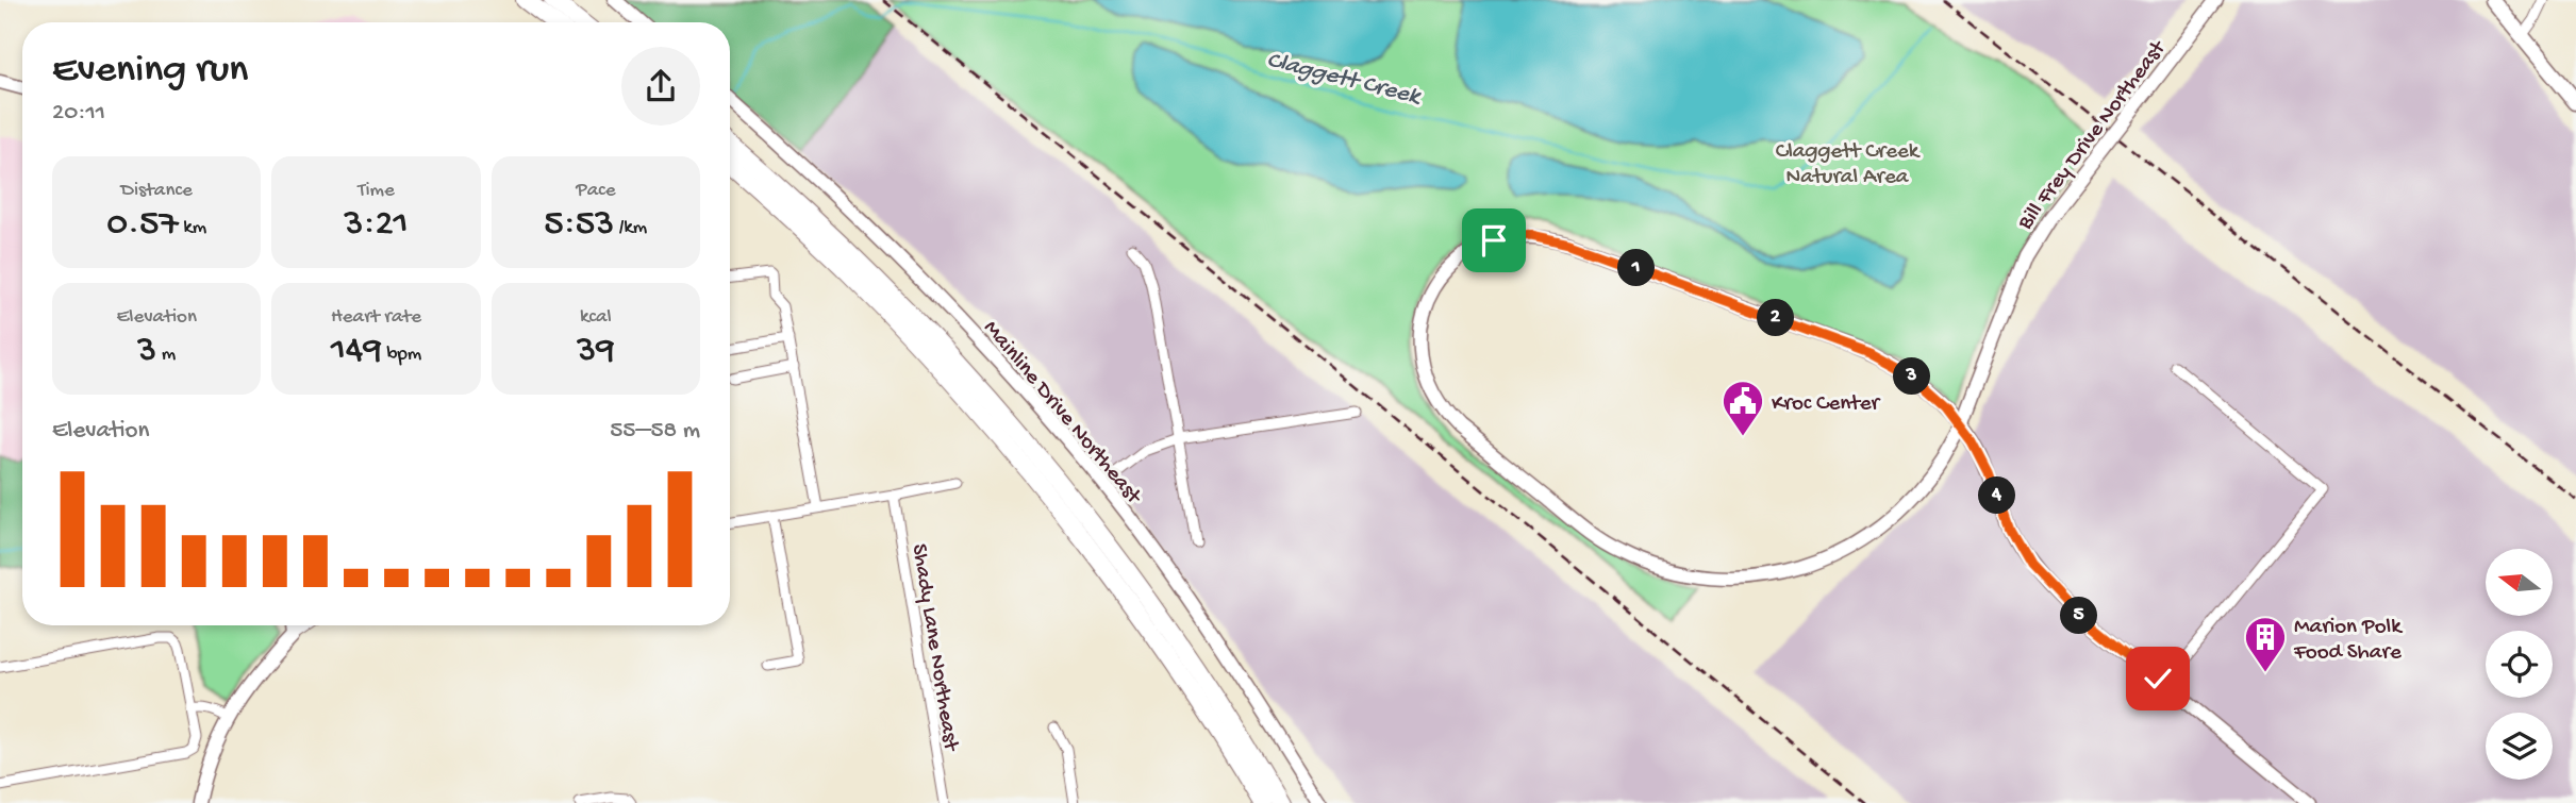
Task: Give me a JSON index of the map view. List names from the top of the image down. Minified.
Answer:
{"streets":{"street":["Bill Frey Drive Northeast","Mainline Drive Northeast","Shady Lane Northeast"]},"water":["Claggett Creek"],"parks":["Claggett Creek Natural Area"],"places":{"public building":["Kroc Center"],"building":["Marion Polk Food Share"]},"north":"left","page":{"heading":["Evening run","20:11"],"stats":[["Distance","0.57 km"],["Time","3:21"],["Pace","5:53 /km"],["Elevation","3 m"],["Heart rate","149 bpm"],["kcal","39"]],"pins":["1","2","3","4","5"],"chart":["Elevation","55–58 m"]}}
